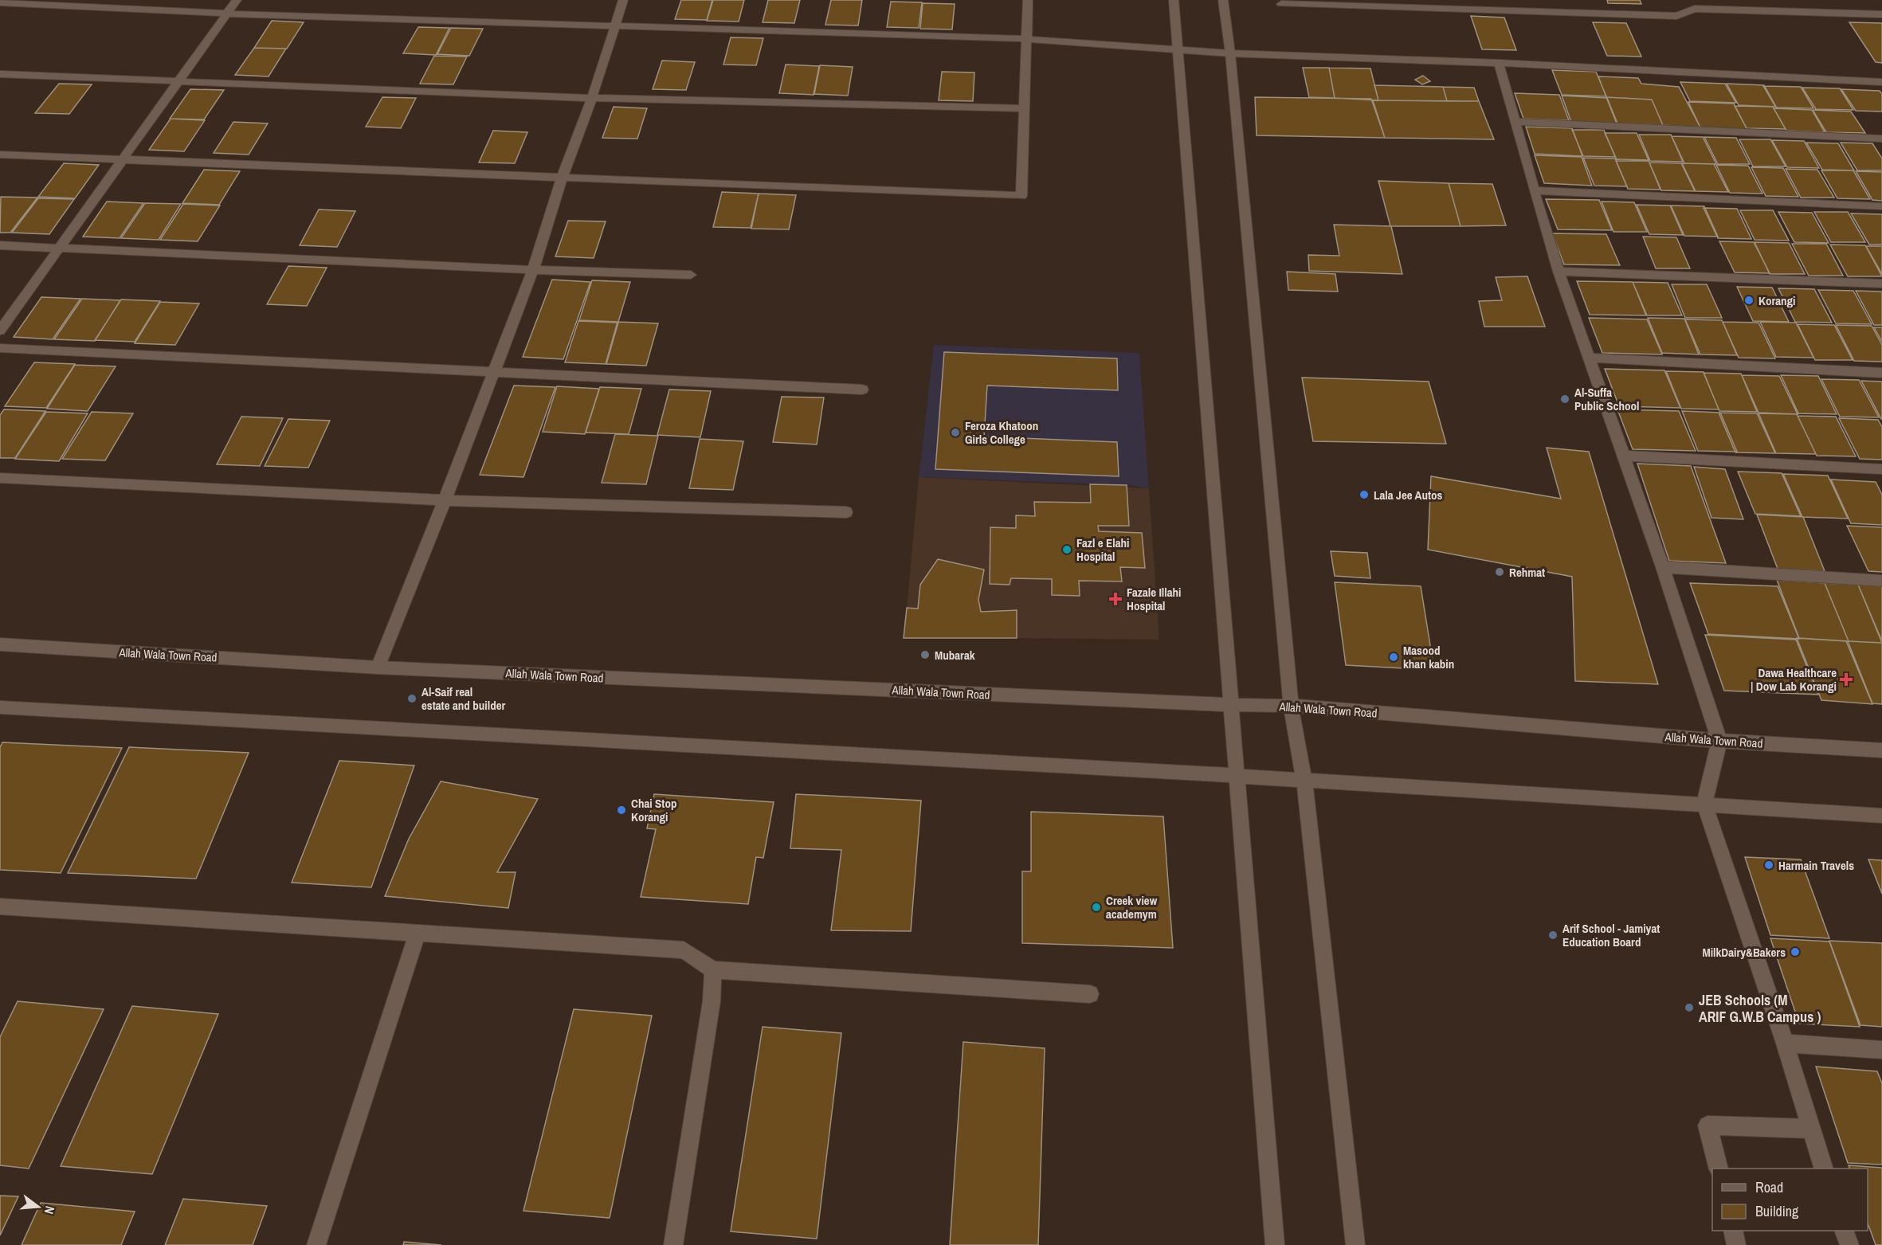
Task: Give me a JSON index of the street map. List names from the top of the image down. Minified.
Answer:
{"streets":{"street":["Allah Wala Town Road"]},"places":{"other":["Korangi","Al-Suffa Public School","Feroza Khatoon Girls College","Lala Jee Autos","Fazl e Elahi Hospital","Rehmat","Mubarak","Masood khan kabin","Al-Saif real estate and builder","Chai Stop Korangi","Harmain Travels","Creek view academym","Arif School - Jamiyat Education Board","MilkDairy&Bakers","JEB Schools (M ARIF G.W.B Campus )"],"health":["Fazale Illahi Hospital","Dawa Healthcare | Dow Lab Korangi"]},"legend":["Road","Building"],"north":"right"}
